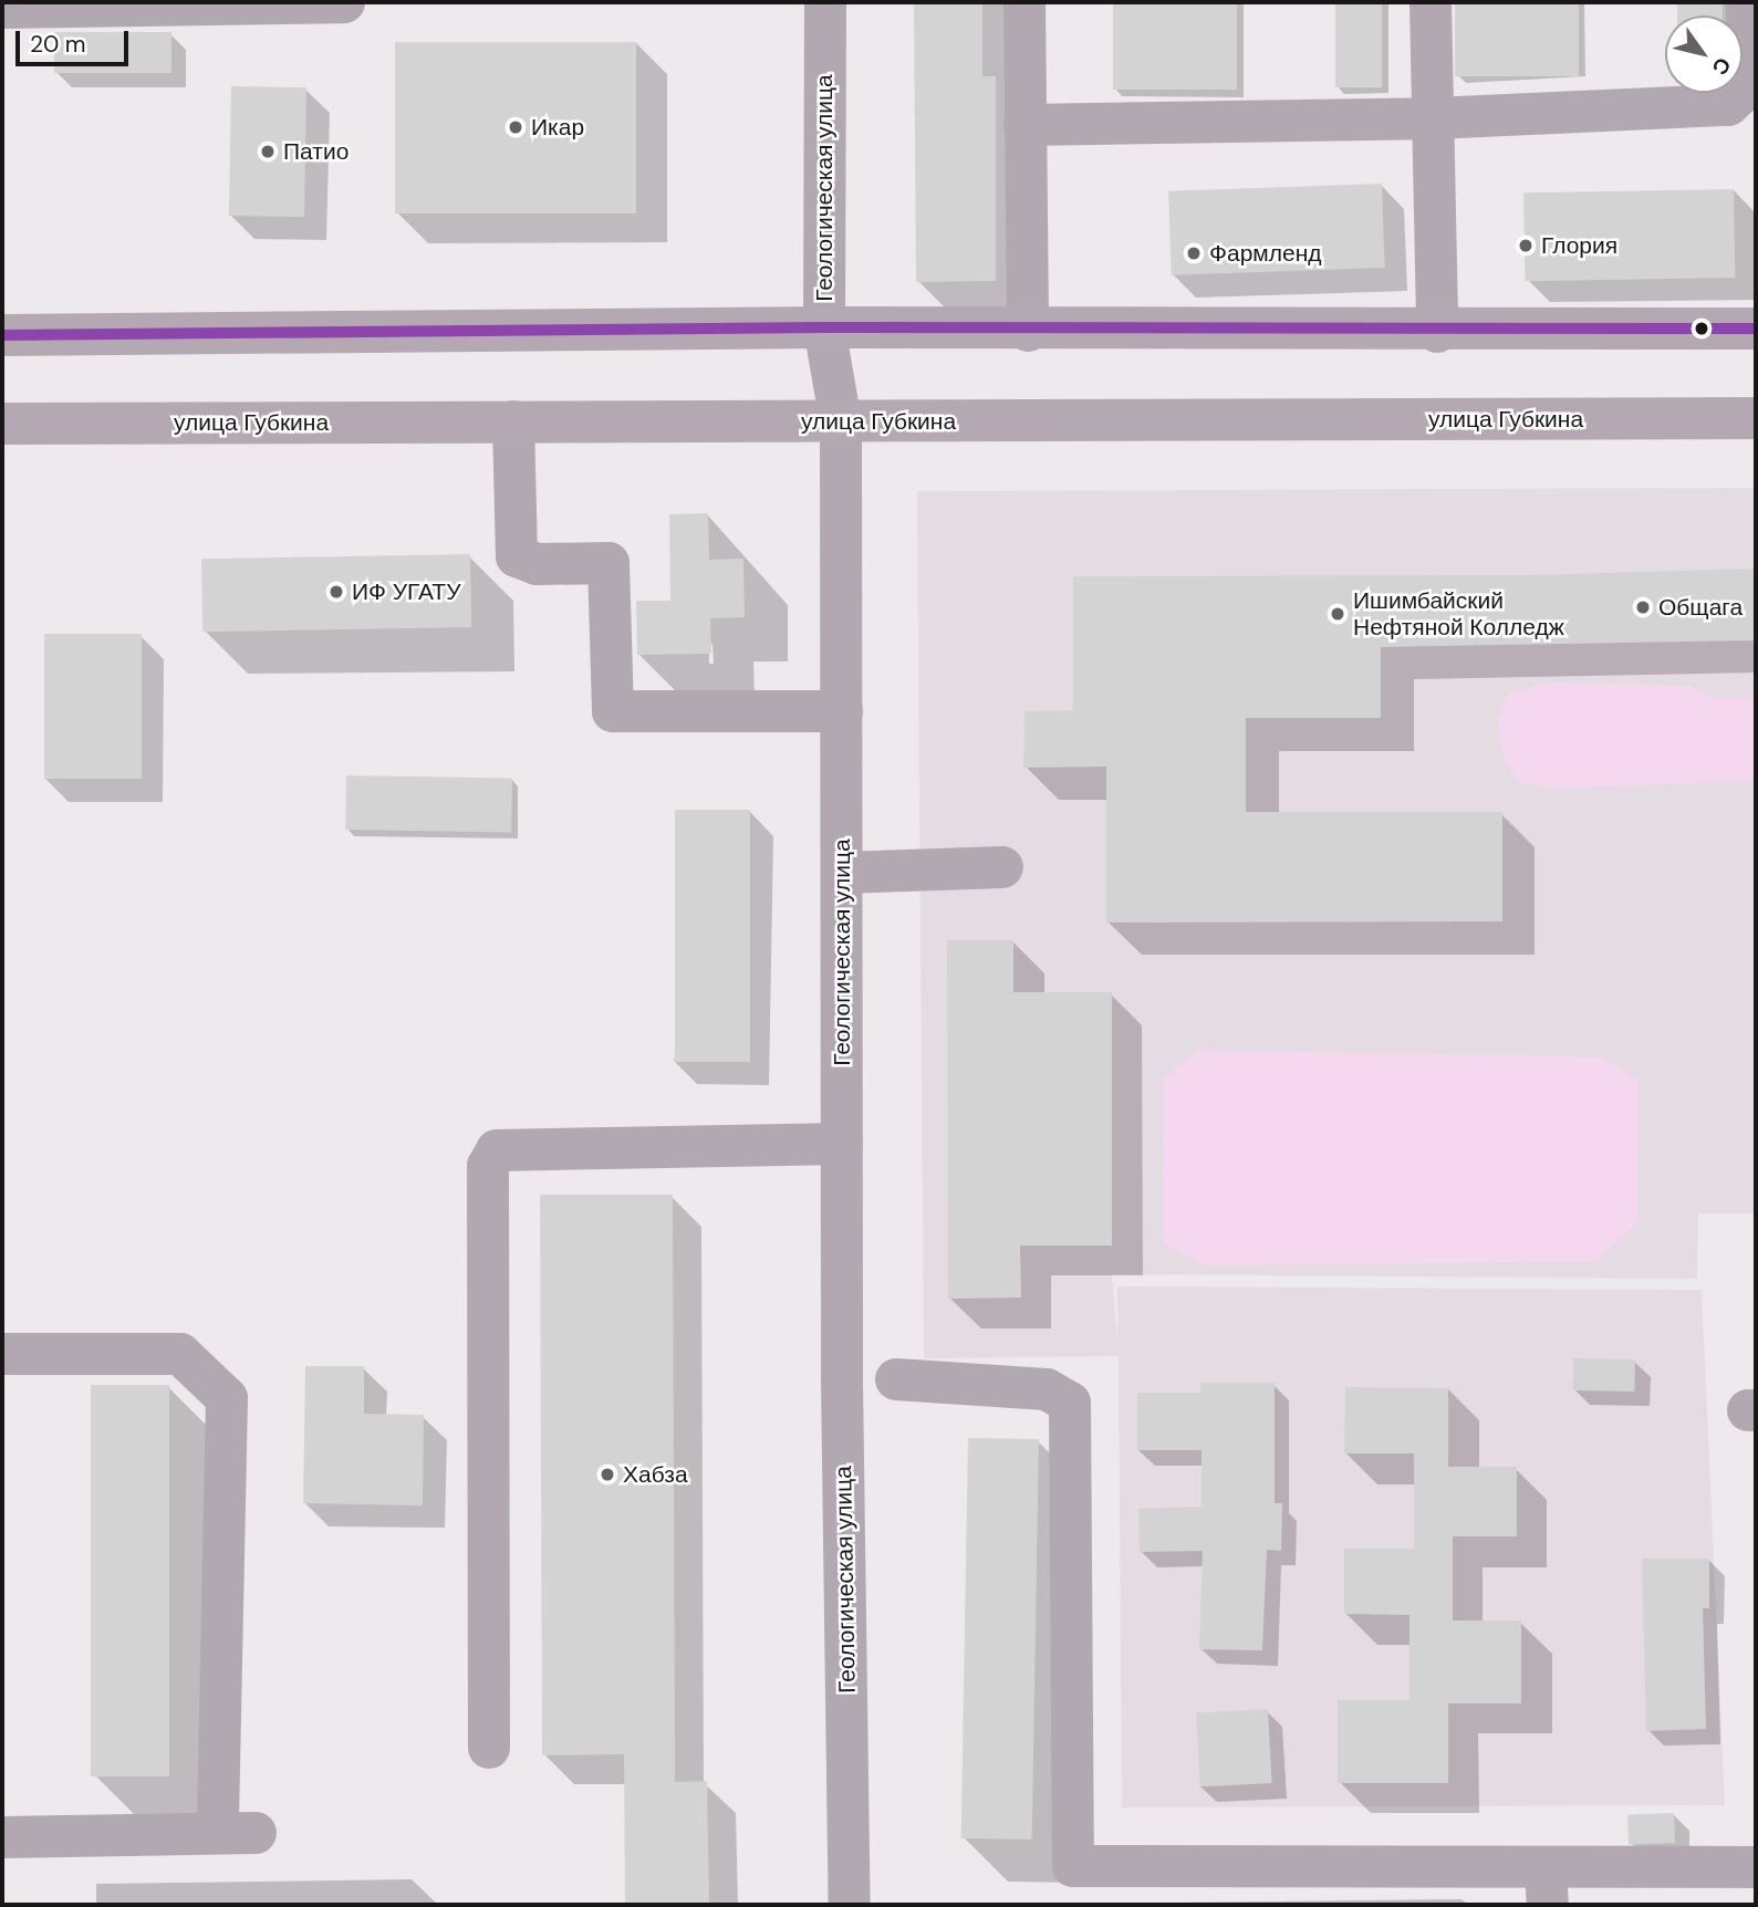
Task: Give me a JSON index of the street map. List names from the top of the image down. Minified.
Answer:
{"streets":{"main road":["улица Губкина"],"street":["Геологическая улица"]},"crossings":[["Геологическая улица","улица Губкина"]],"places":["Икар","Патио","Глория","Фармленд","ИФ УГАТУ","Общага","Ишимбайский Нефтяной Колледж","Хабза"],"scale_bar":"20 m","north":"bottom right"}
